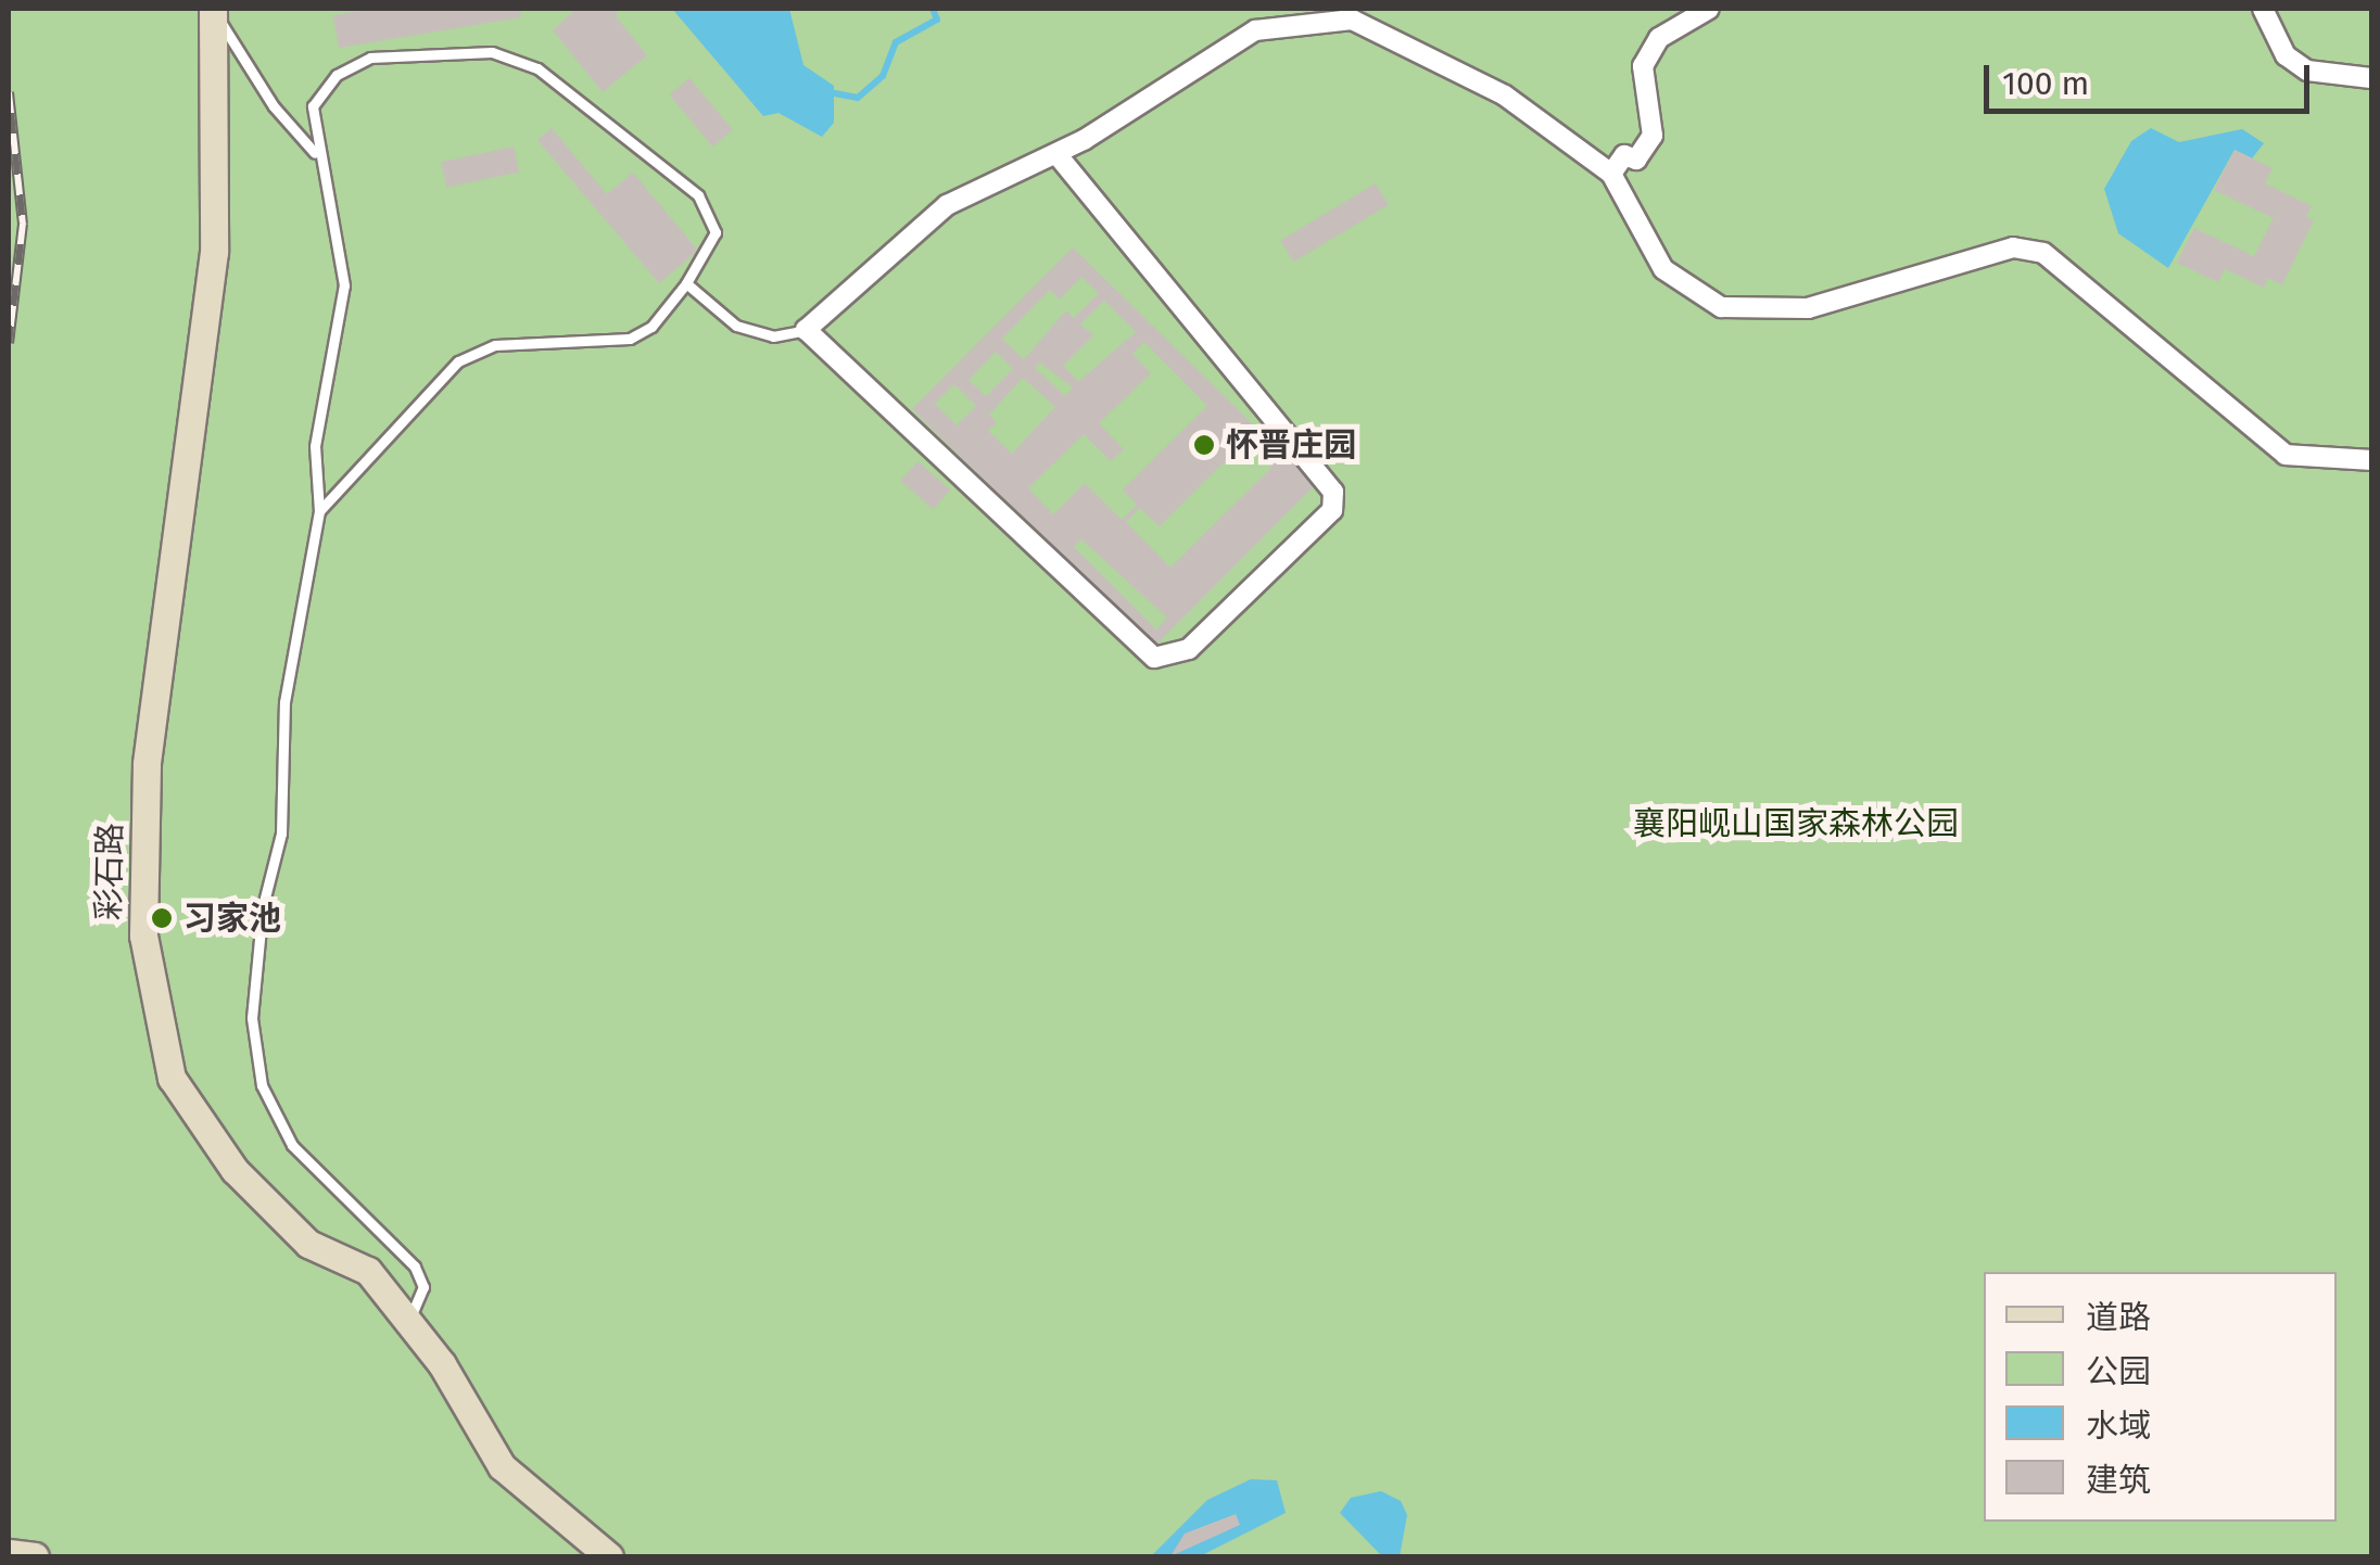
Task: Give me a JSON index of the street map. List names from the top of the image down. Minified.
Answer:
{"streets":{"street":["彩石路"]},"parks":["襄阳岘山国家森林公园"],"places":["怀晋庄园","习家池"],"legend":["道路","公园","水域","建筑"],"scale_bar":"100 m"}
